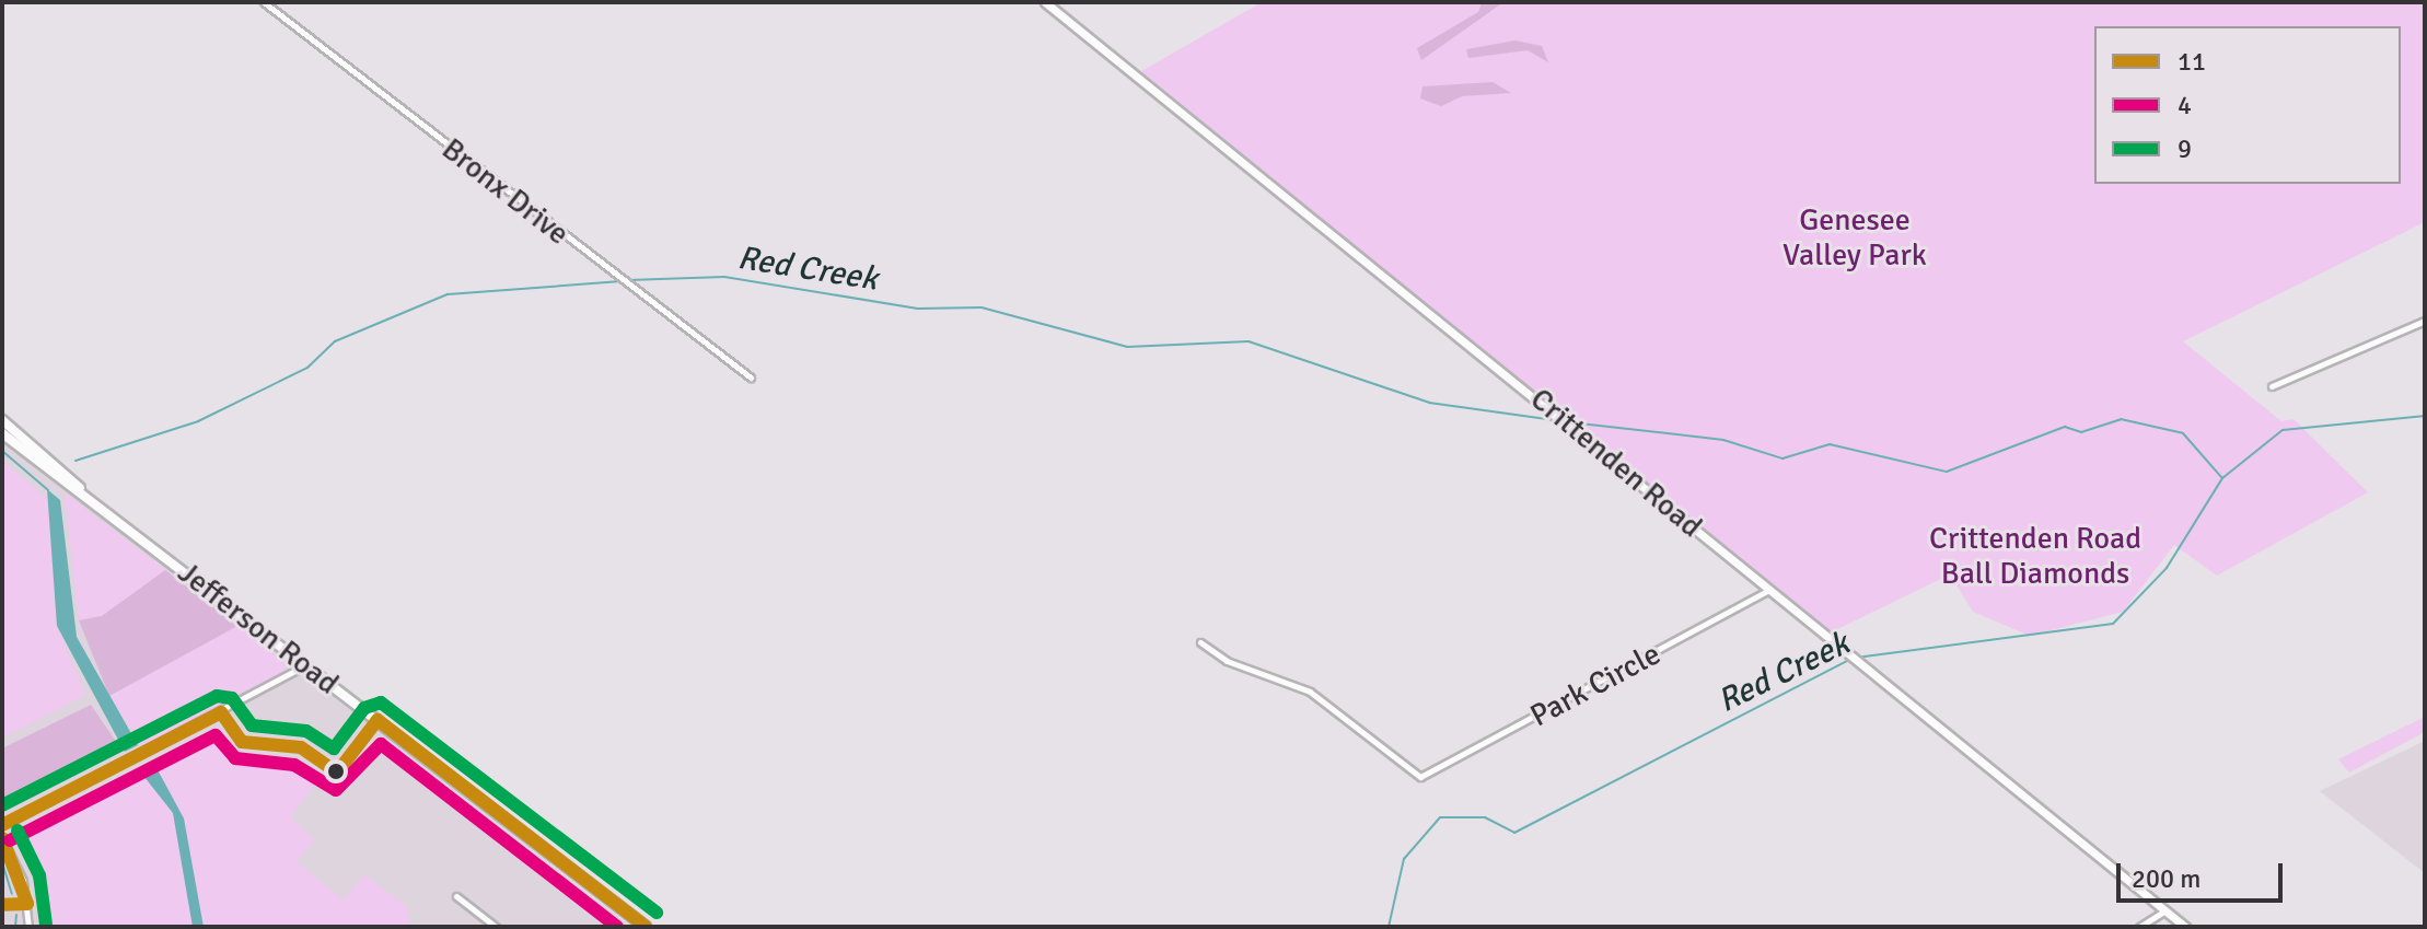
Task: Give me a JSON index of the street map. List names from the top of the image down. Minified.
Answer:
{"streets":{"main road":["Jefferson Road"],"street":["Bronx Drive","Crittenden Road","Park Circle"]},"crossings":[["Crittenden Road","Park Circle"]],"water":["Red Creek"],"parks":["Genesee Valley Park","Crittenden Road Ball Diamonds"],"lines":["transit line 9","transit line 11","transit line 4"],"legend":["11","4","9"],"scale_bar":"200 m"}
